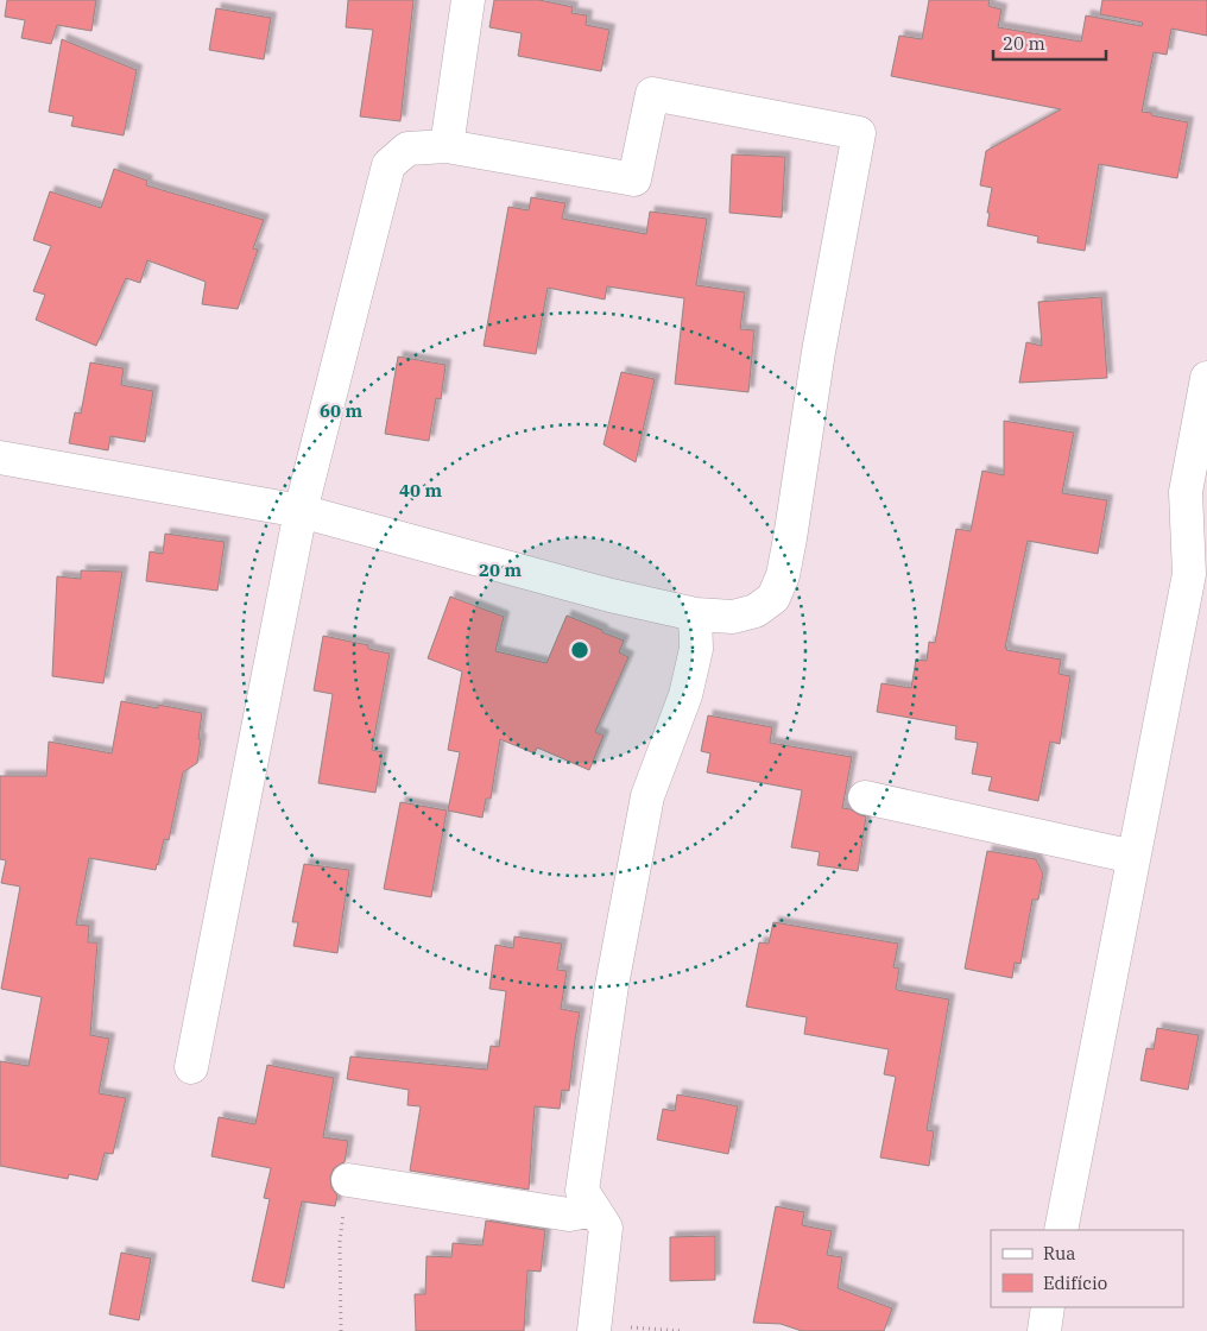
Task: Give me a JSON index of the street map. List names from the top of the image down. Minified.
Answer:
{"legend":["Rua","Edifício"],"scale_bar":"20 m","rings":["60 m","40 m","20 m"]}
